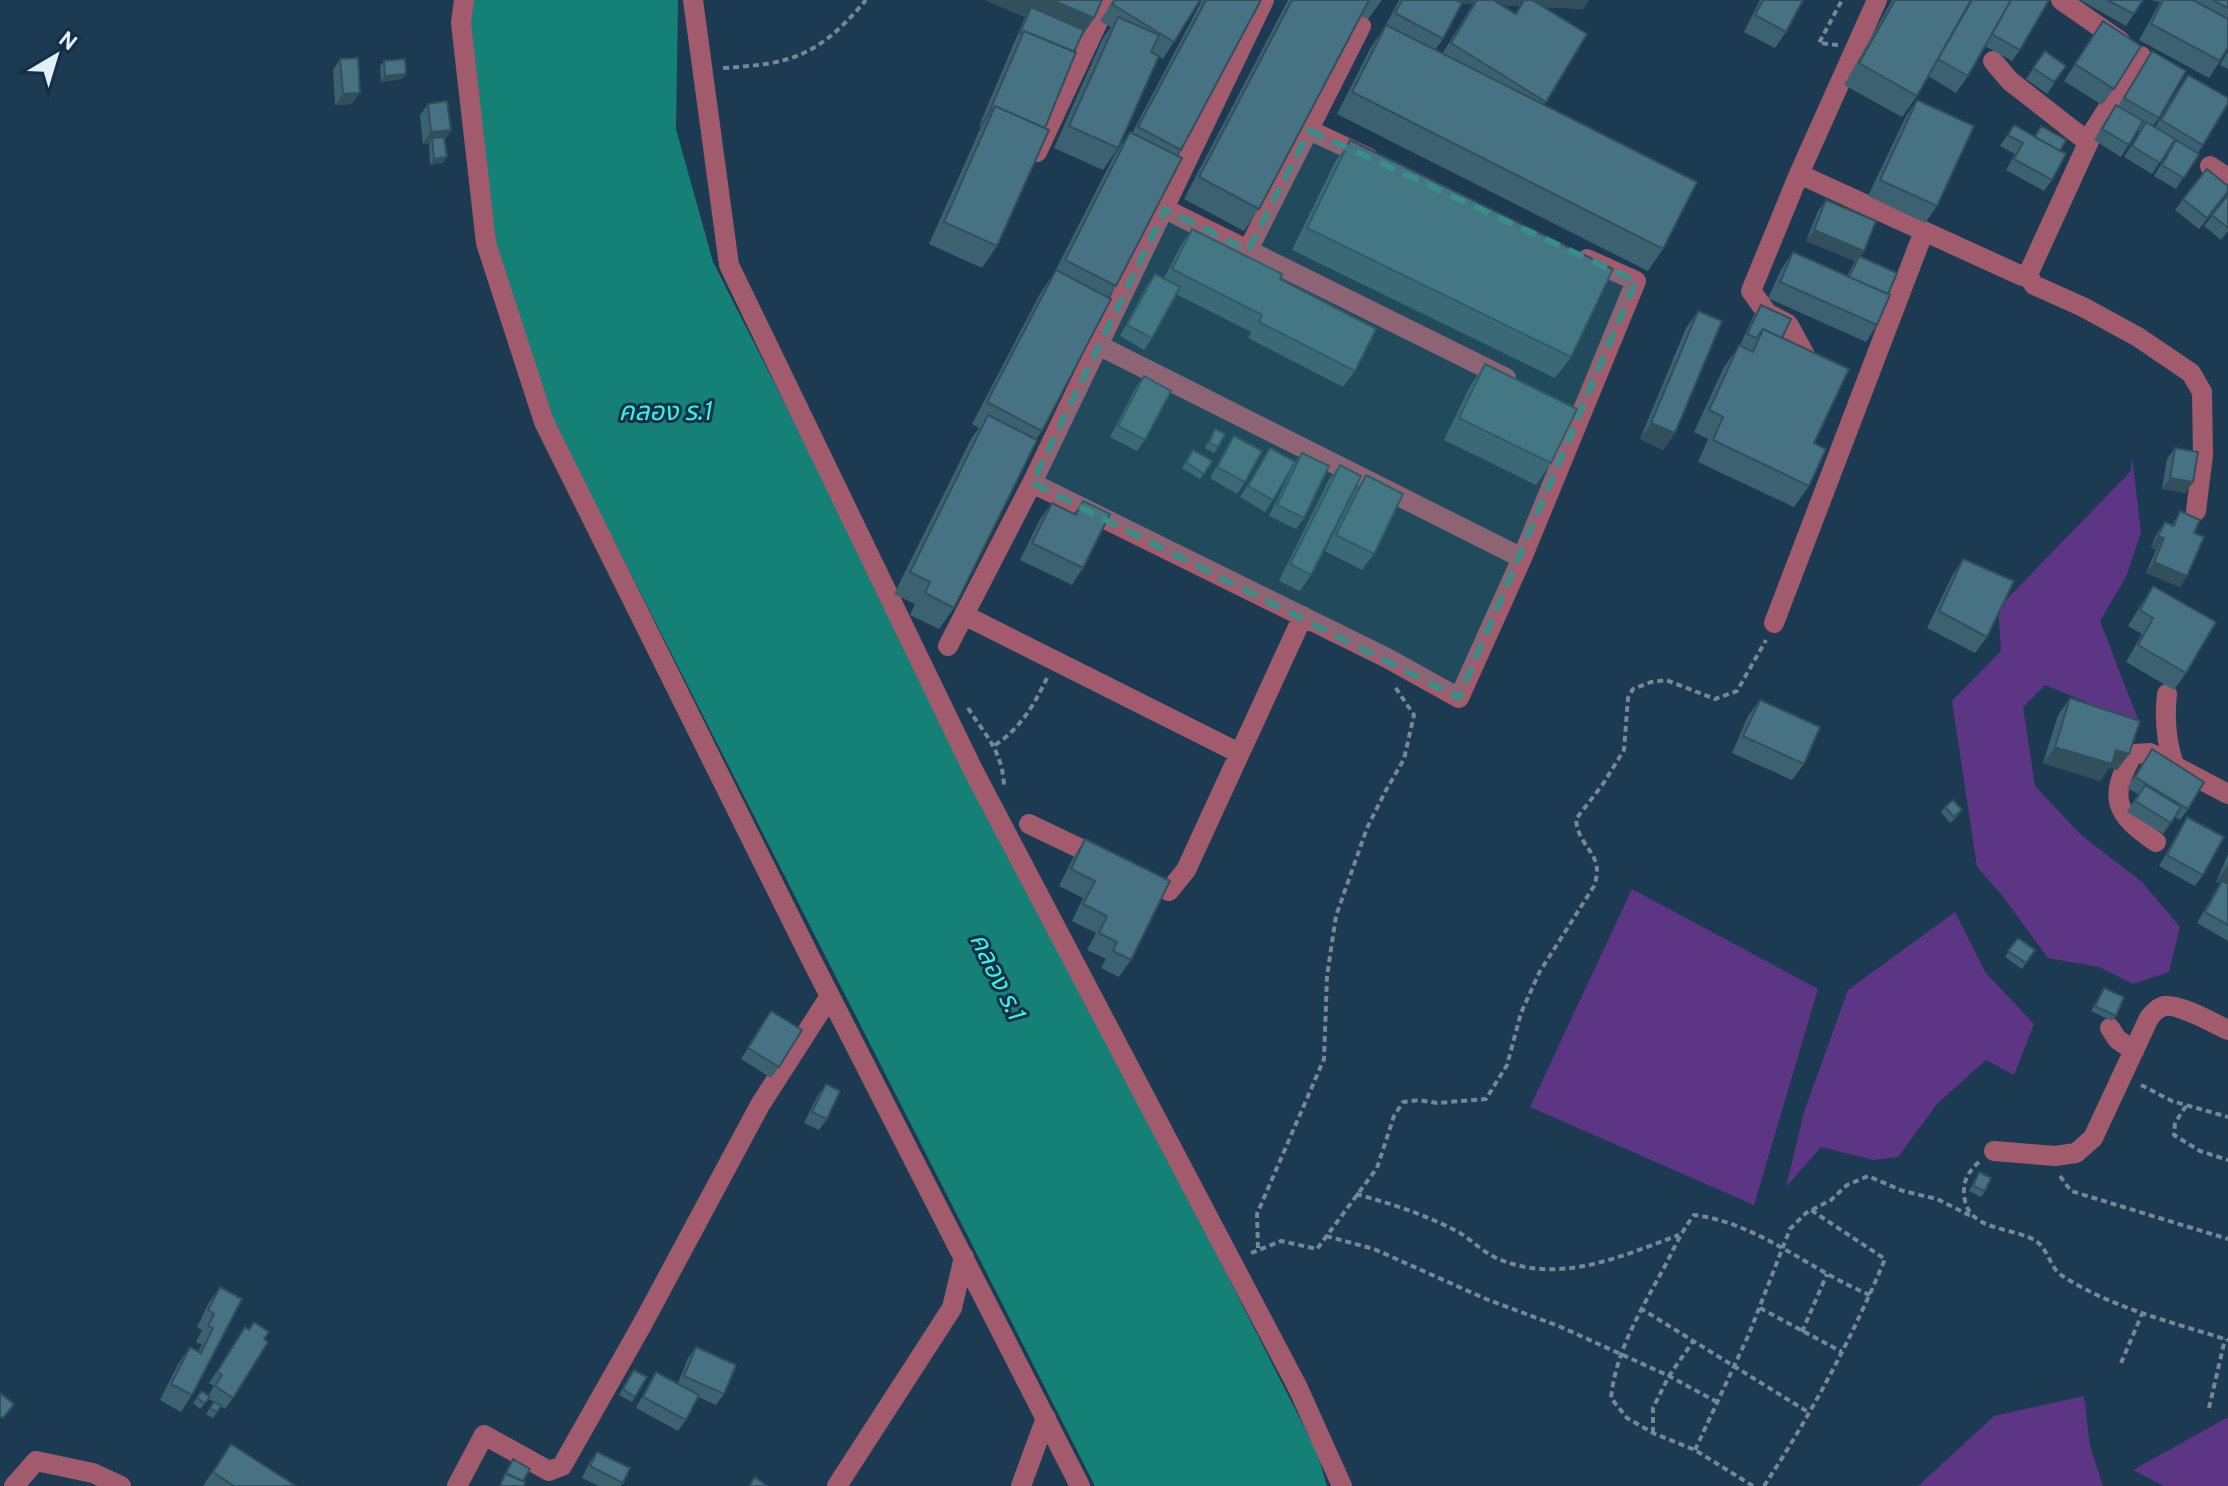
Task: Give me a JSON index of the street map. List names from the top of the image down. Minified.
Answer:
{"water":["คลอง ร.1"],"north":"top right"}
